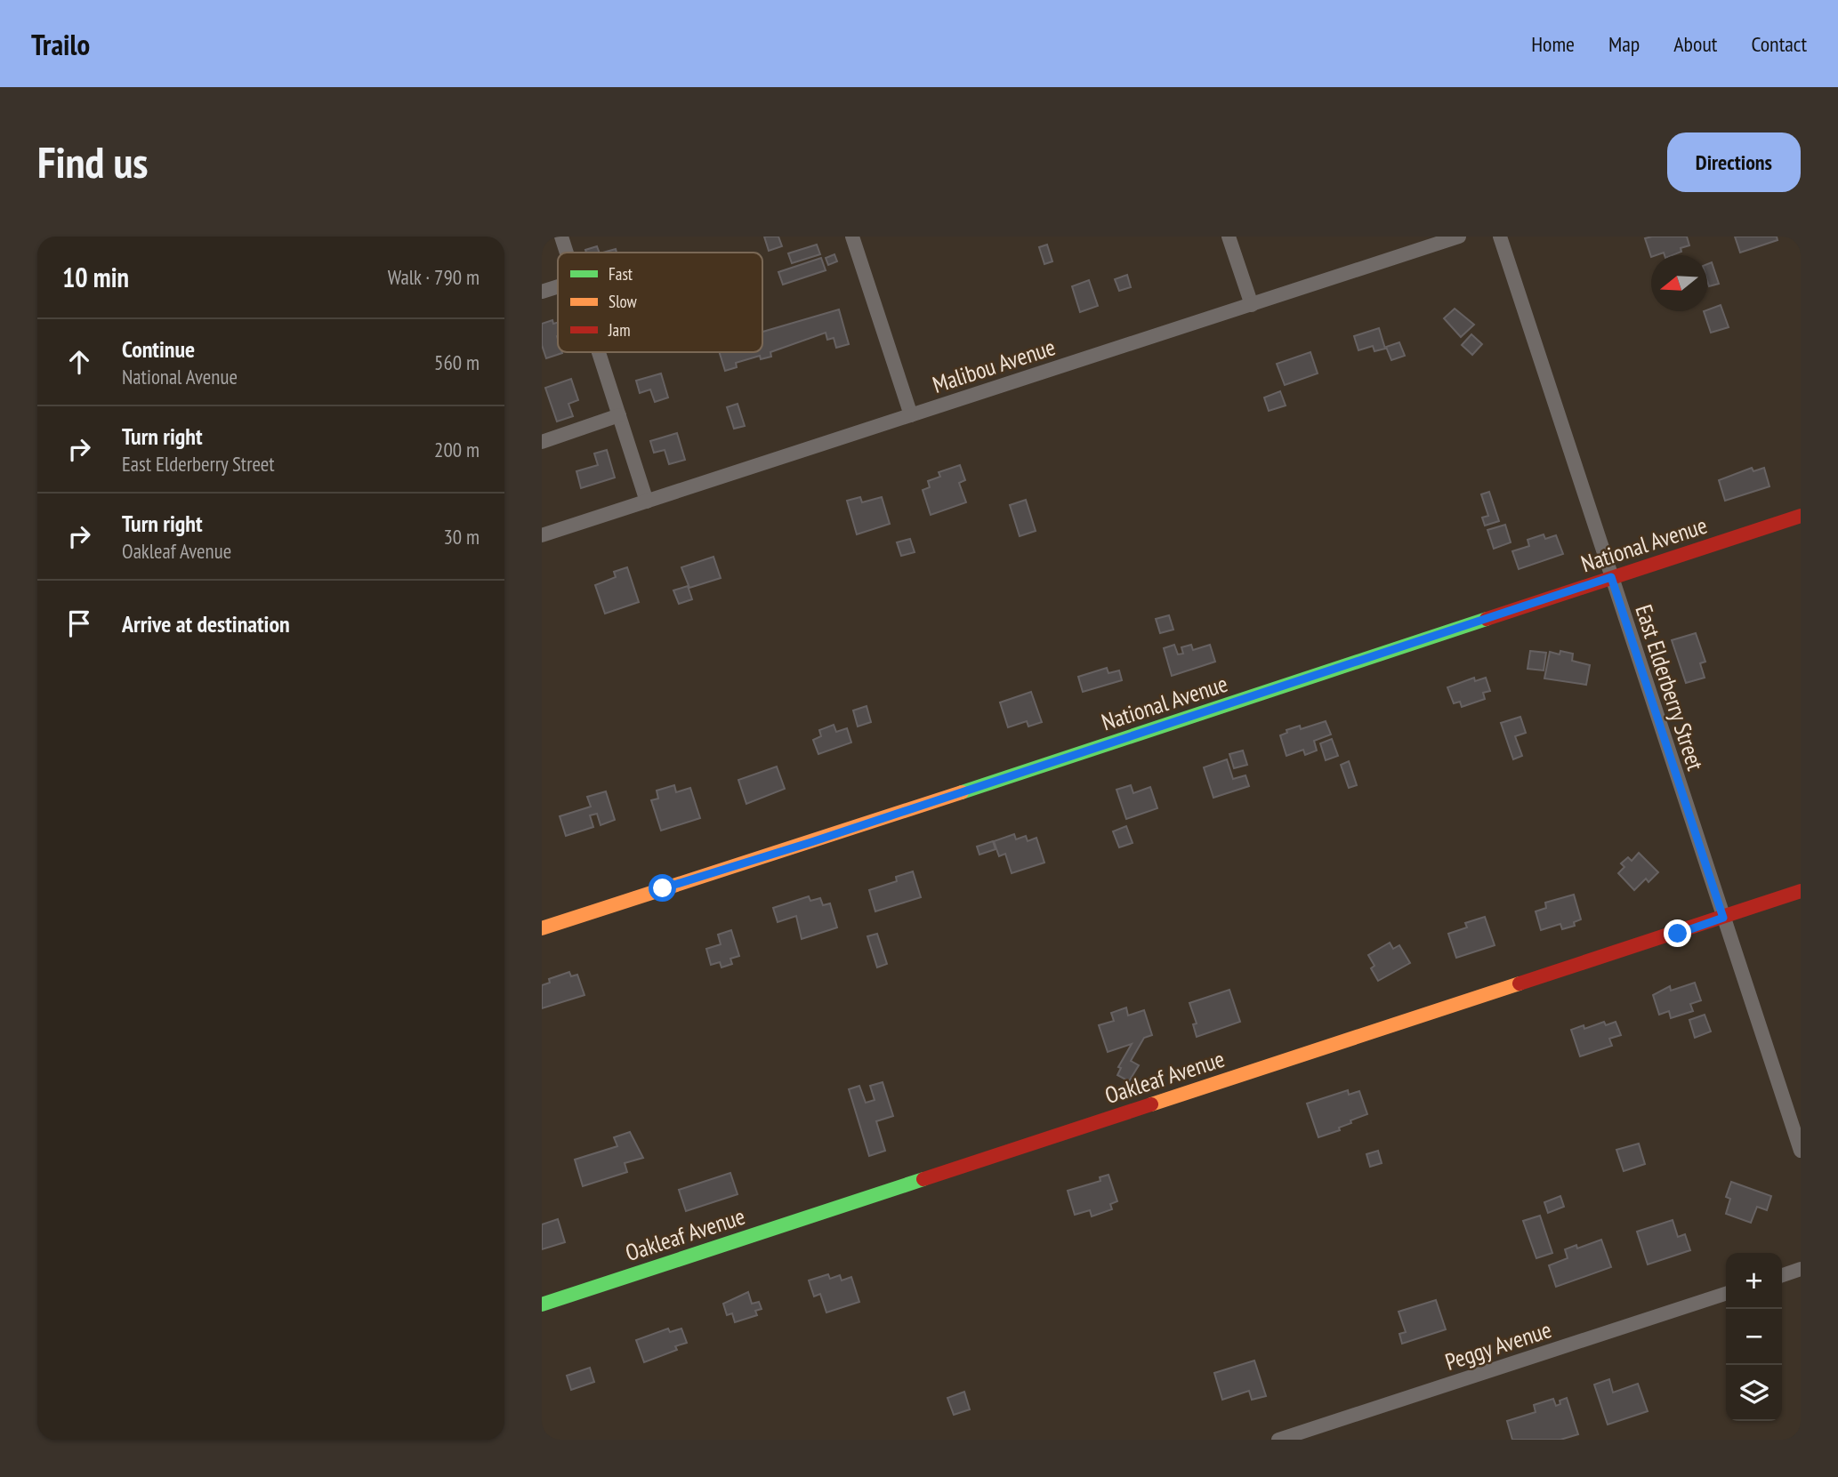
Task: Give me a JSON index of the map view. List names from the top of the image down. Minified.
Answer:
{"streets":{"street":["Malibou Avenue","National Avenue","East Elderberry Street","Oakleaf Avenue","Peggy Avenue"]},"crossings":[["National Avenue","East Elderberry Street"],["East Elderberry Street","Oakleaf Avenue"]],"legend":["Fast","Slow","Jam"],"north":"left","page":{"header":"Trailo","nav":["Home","Map","About","Contact"],"buttons":"Directions","title":"Find us","heading":["10 min","Walk · 790 m"],"list":[["Continue","National Avenue","560 m"],["Turn right","East Elderberry Street","200 m"],["Turn right","Oakleaf Avenue","30 m"],"Arrive at destination"],"map_buttons":["+","−"]}}
